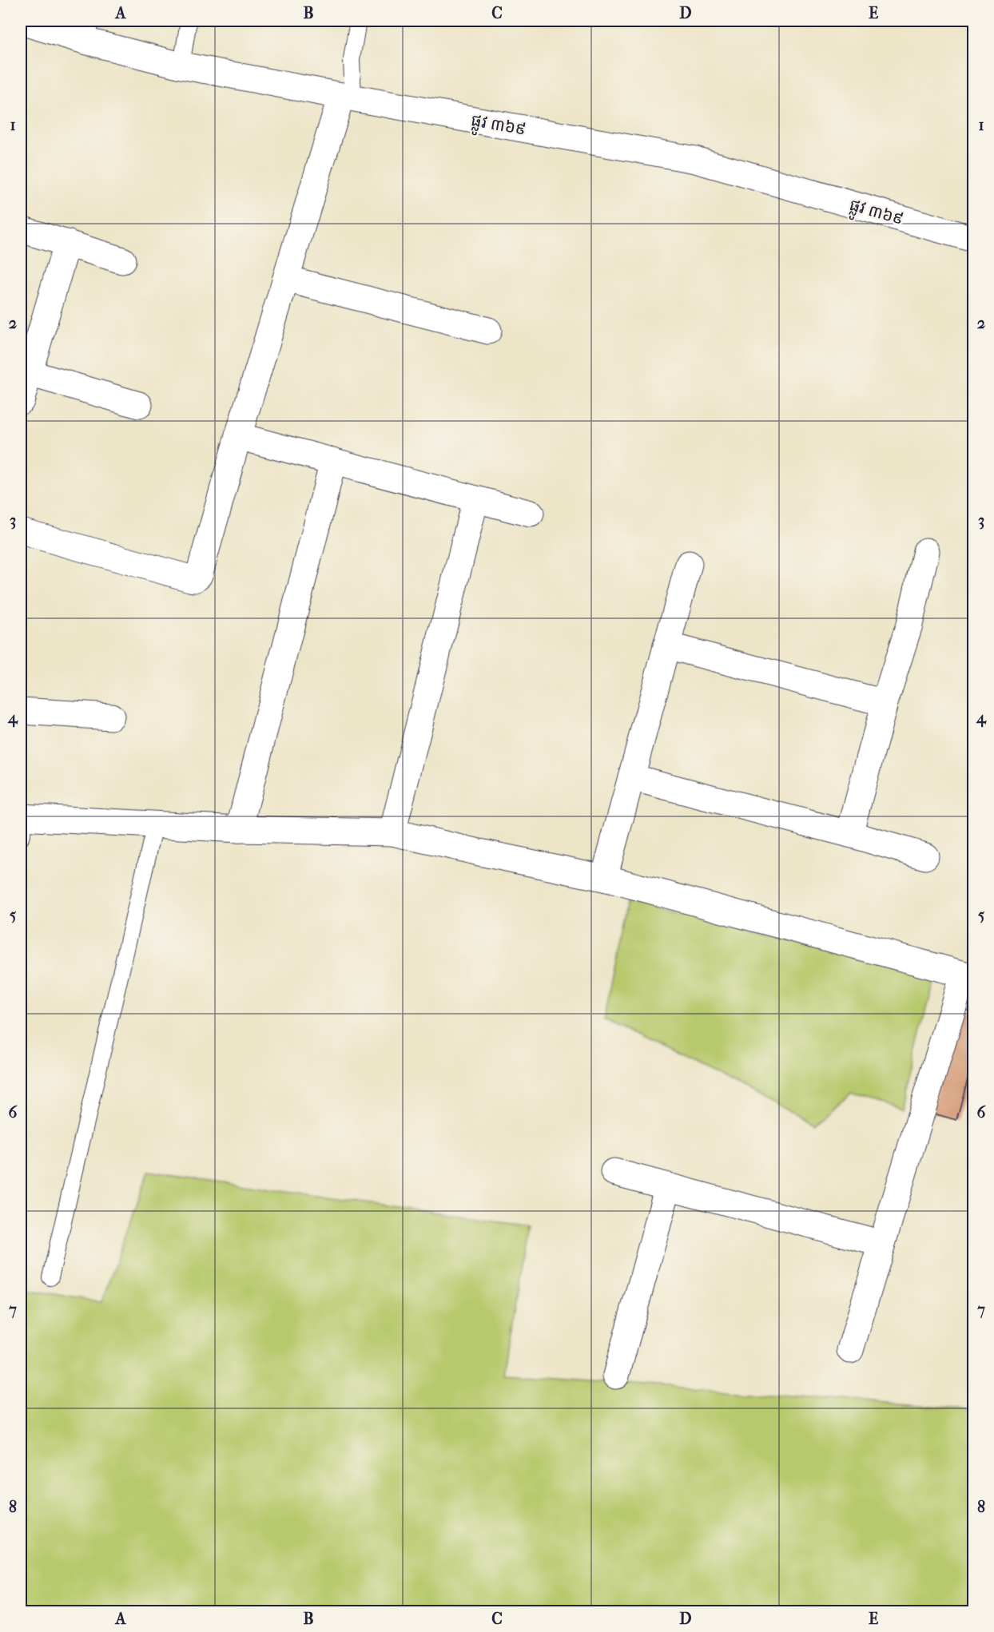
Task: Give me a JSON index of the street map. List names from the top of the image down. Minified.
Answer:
{"streets":{"street":["ផ្លូវ ៣៦៩"]},"grid":{"columns":["A","B","C","D","E"],"rows":["1","2","3","4","5","6","7","8"]}}
